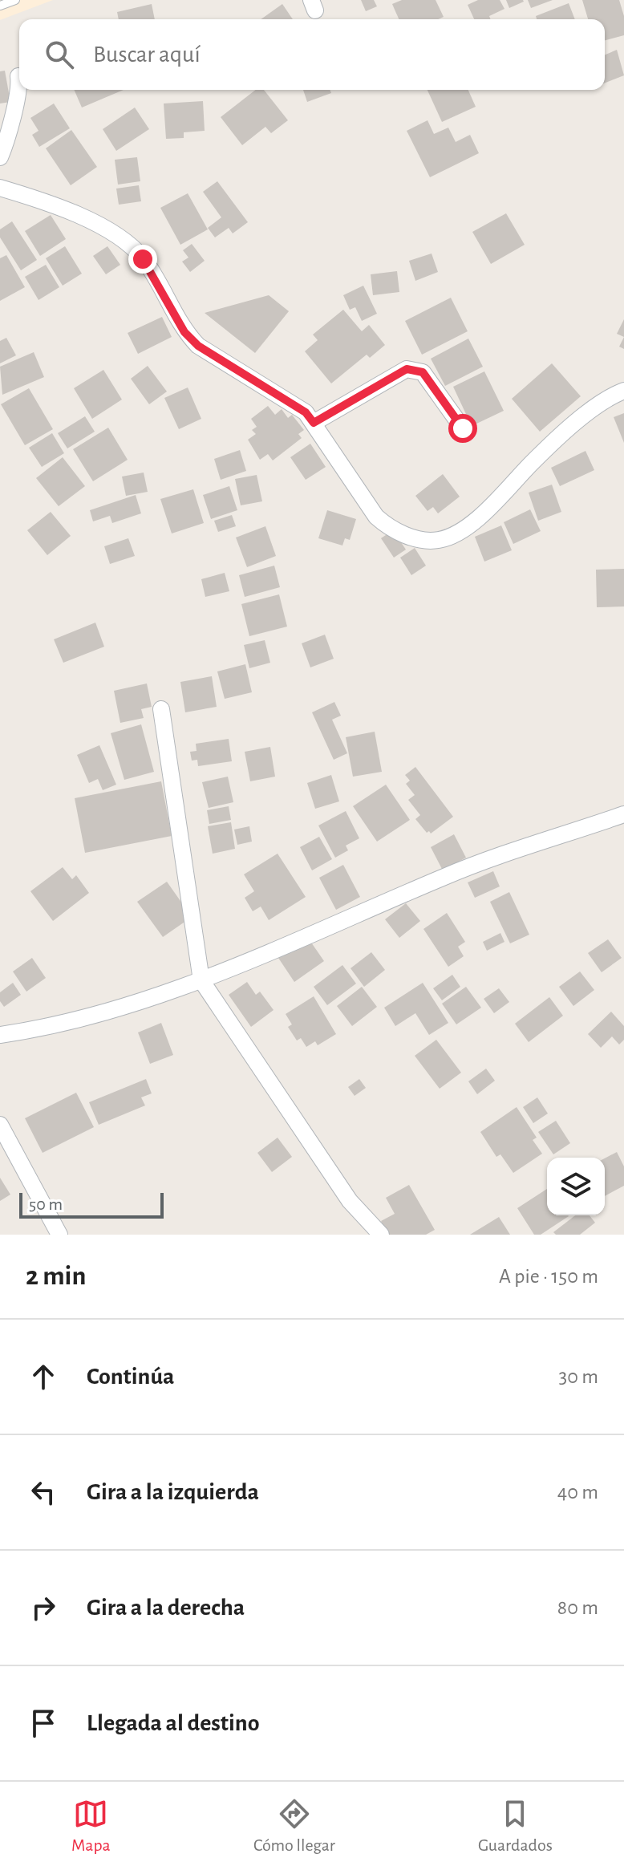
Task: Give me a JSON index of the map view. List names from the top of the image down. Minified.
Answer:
{"scale_bar":"50 m","page":{"search":"Buscar aquí","scale":"50 m","heading":["2 min","A pie · 150 m"],"list":[["Continúa","30 m"],["Gira a la izquierda","40 m"],["Gira a la derecha","80 m"],"Llegada al destino"],"nav":["Mapa","Cómo llegar","Guardados"]}}
